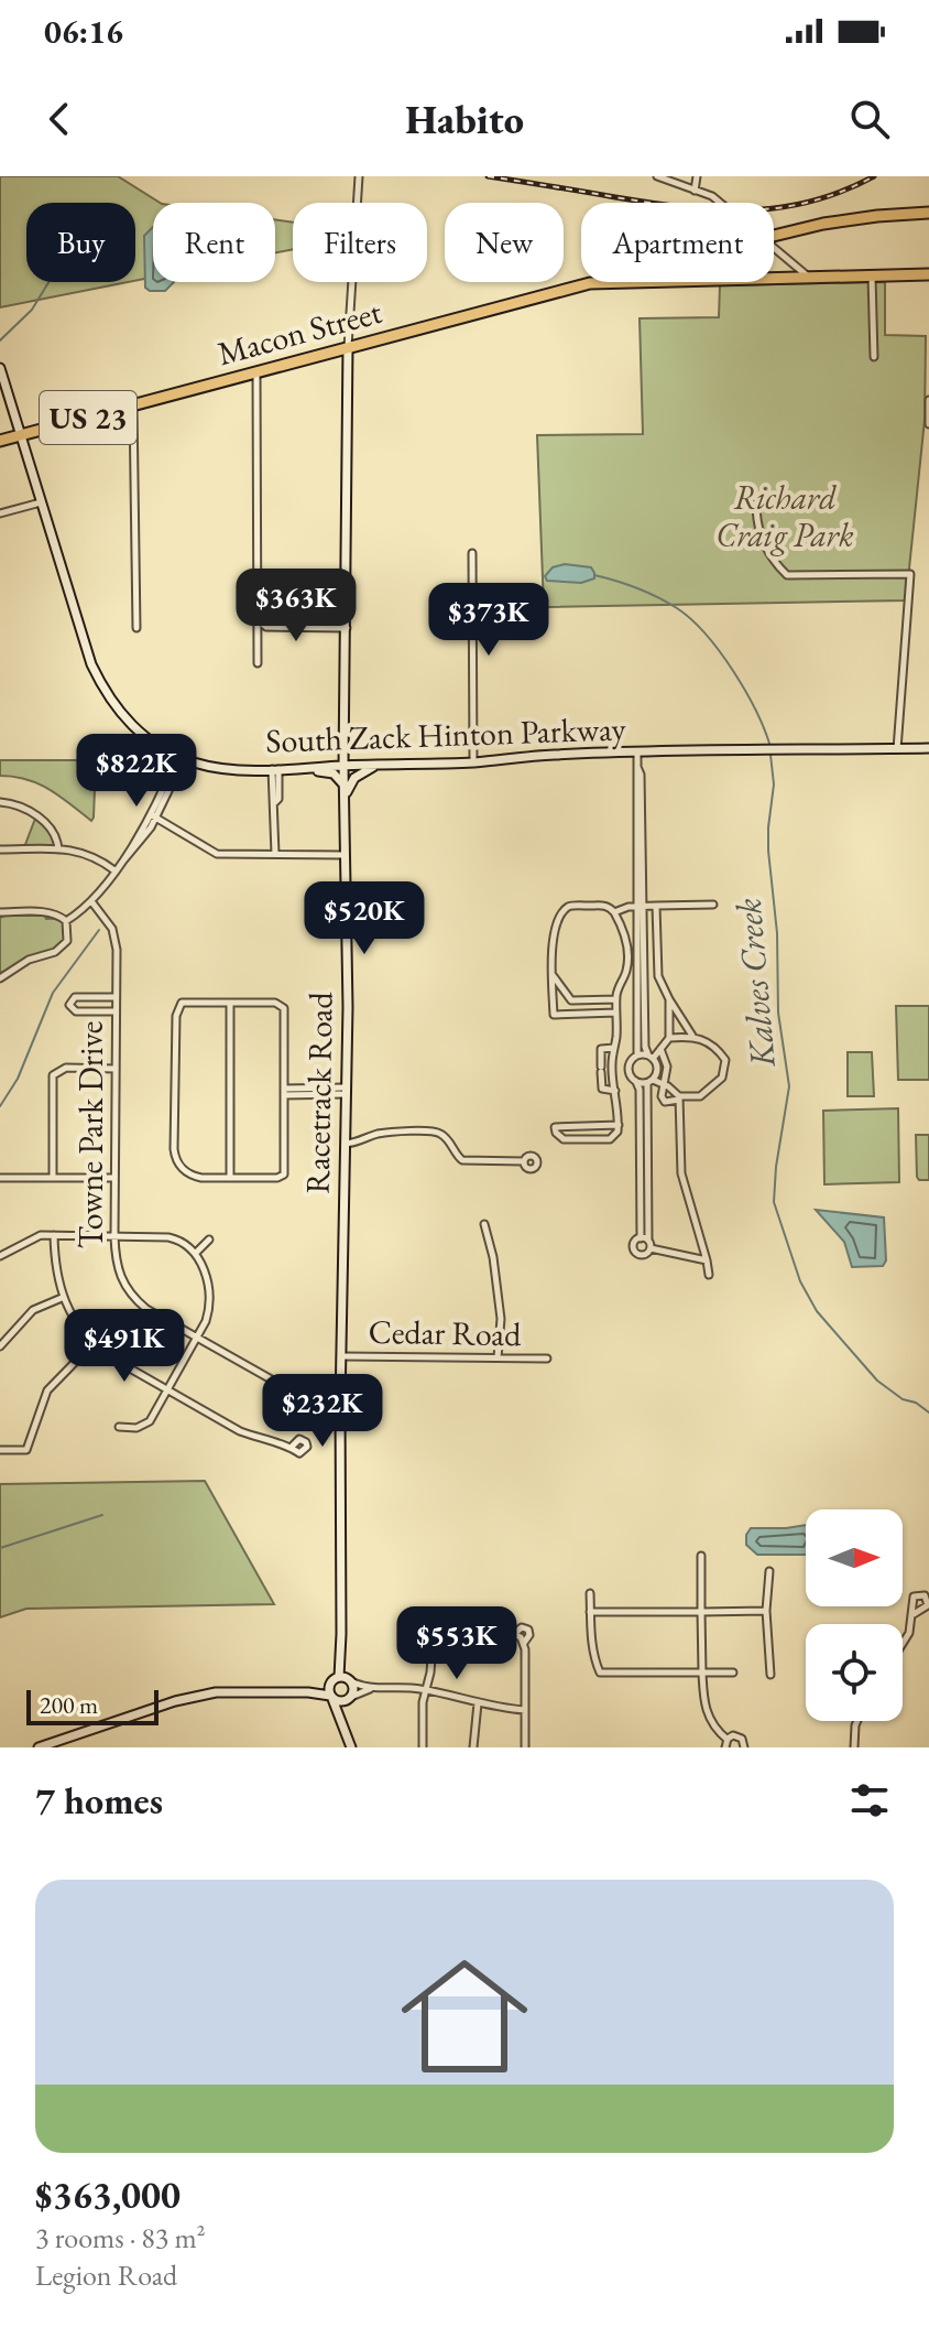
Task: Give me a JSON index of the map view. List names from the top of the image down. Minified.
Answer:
{"streets":{"main road":["Macon Street","US 23"],"street":["South Zack Hinton Parkway","Racetrack Road","Towne Park Drive","Cedar Road"]},"crossings":[["Macon Street","South Zack Hinton Parkway"],["Macon Street","Racetrack Road"],["South Zack Hinton Parkway","Racetrack Road"],["Racetrack Road","Towne Park Drive"],["Racetrack Road","Cedar Road"]],"water":["Kalves Creek"],"parks":["Richard Craig Park"],"scale_bar":"200 m","north":"right","page":{"status":"06:16","header":"Habito","chip":["Buy","Rent","Filters","New","Apartment"],"price":["$363K","$373K","$822K","$520K","$491K","$232K","$553K"],"scale":"200 m","heading":"7 homes","list":[{"name":"$363,000","note":"3 rooms · 83 m² · Legion Road"}]}}
